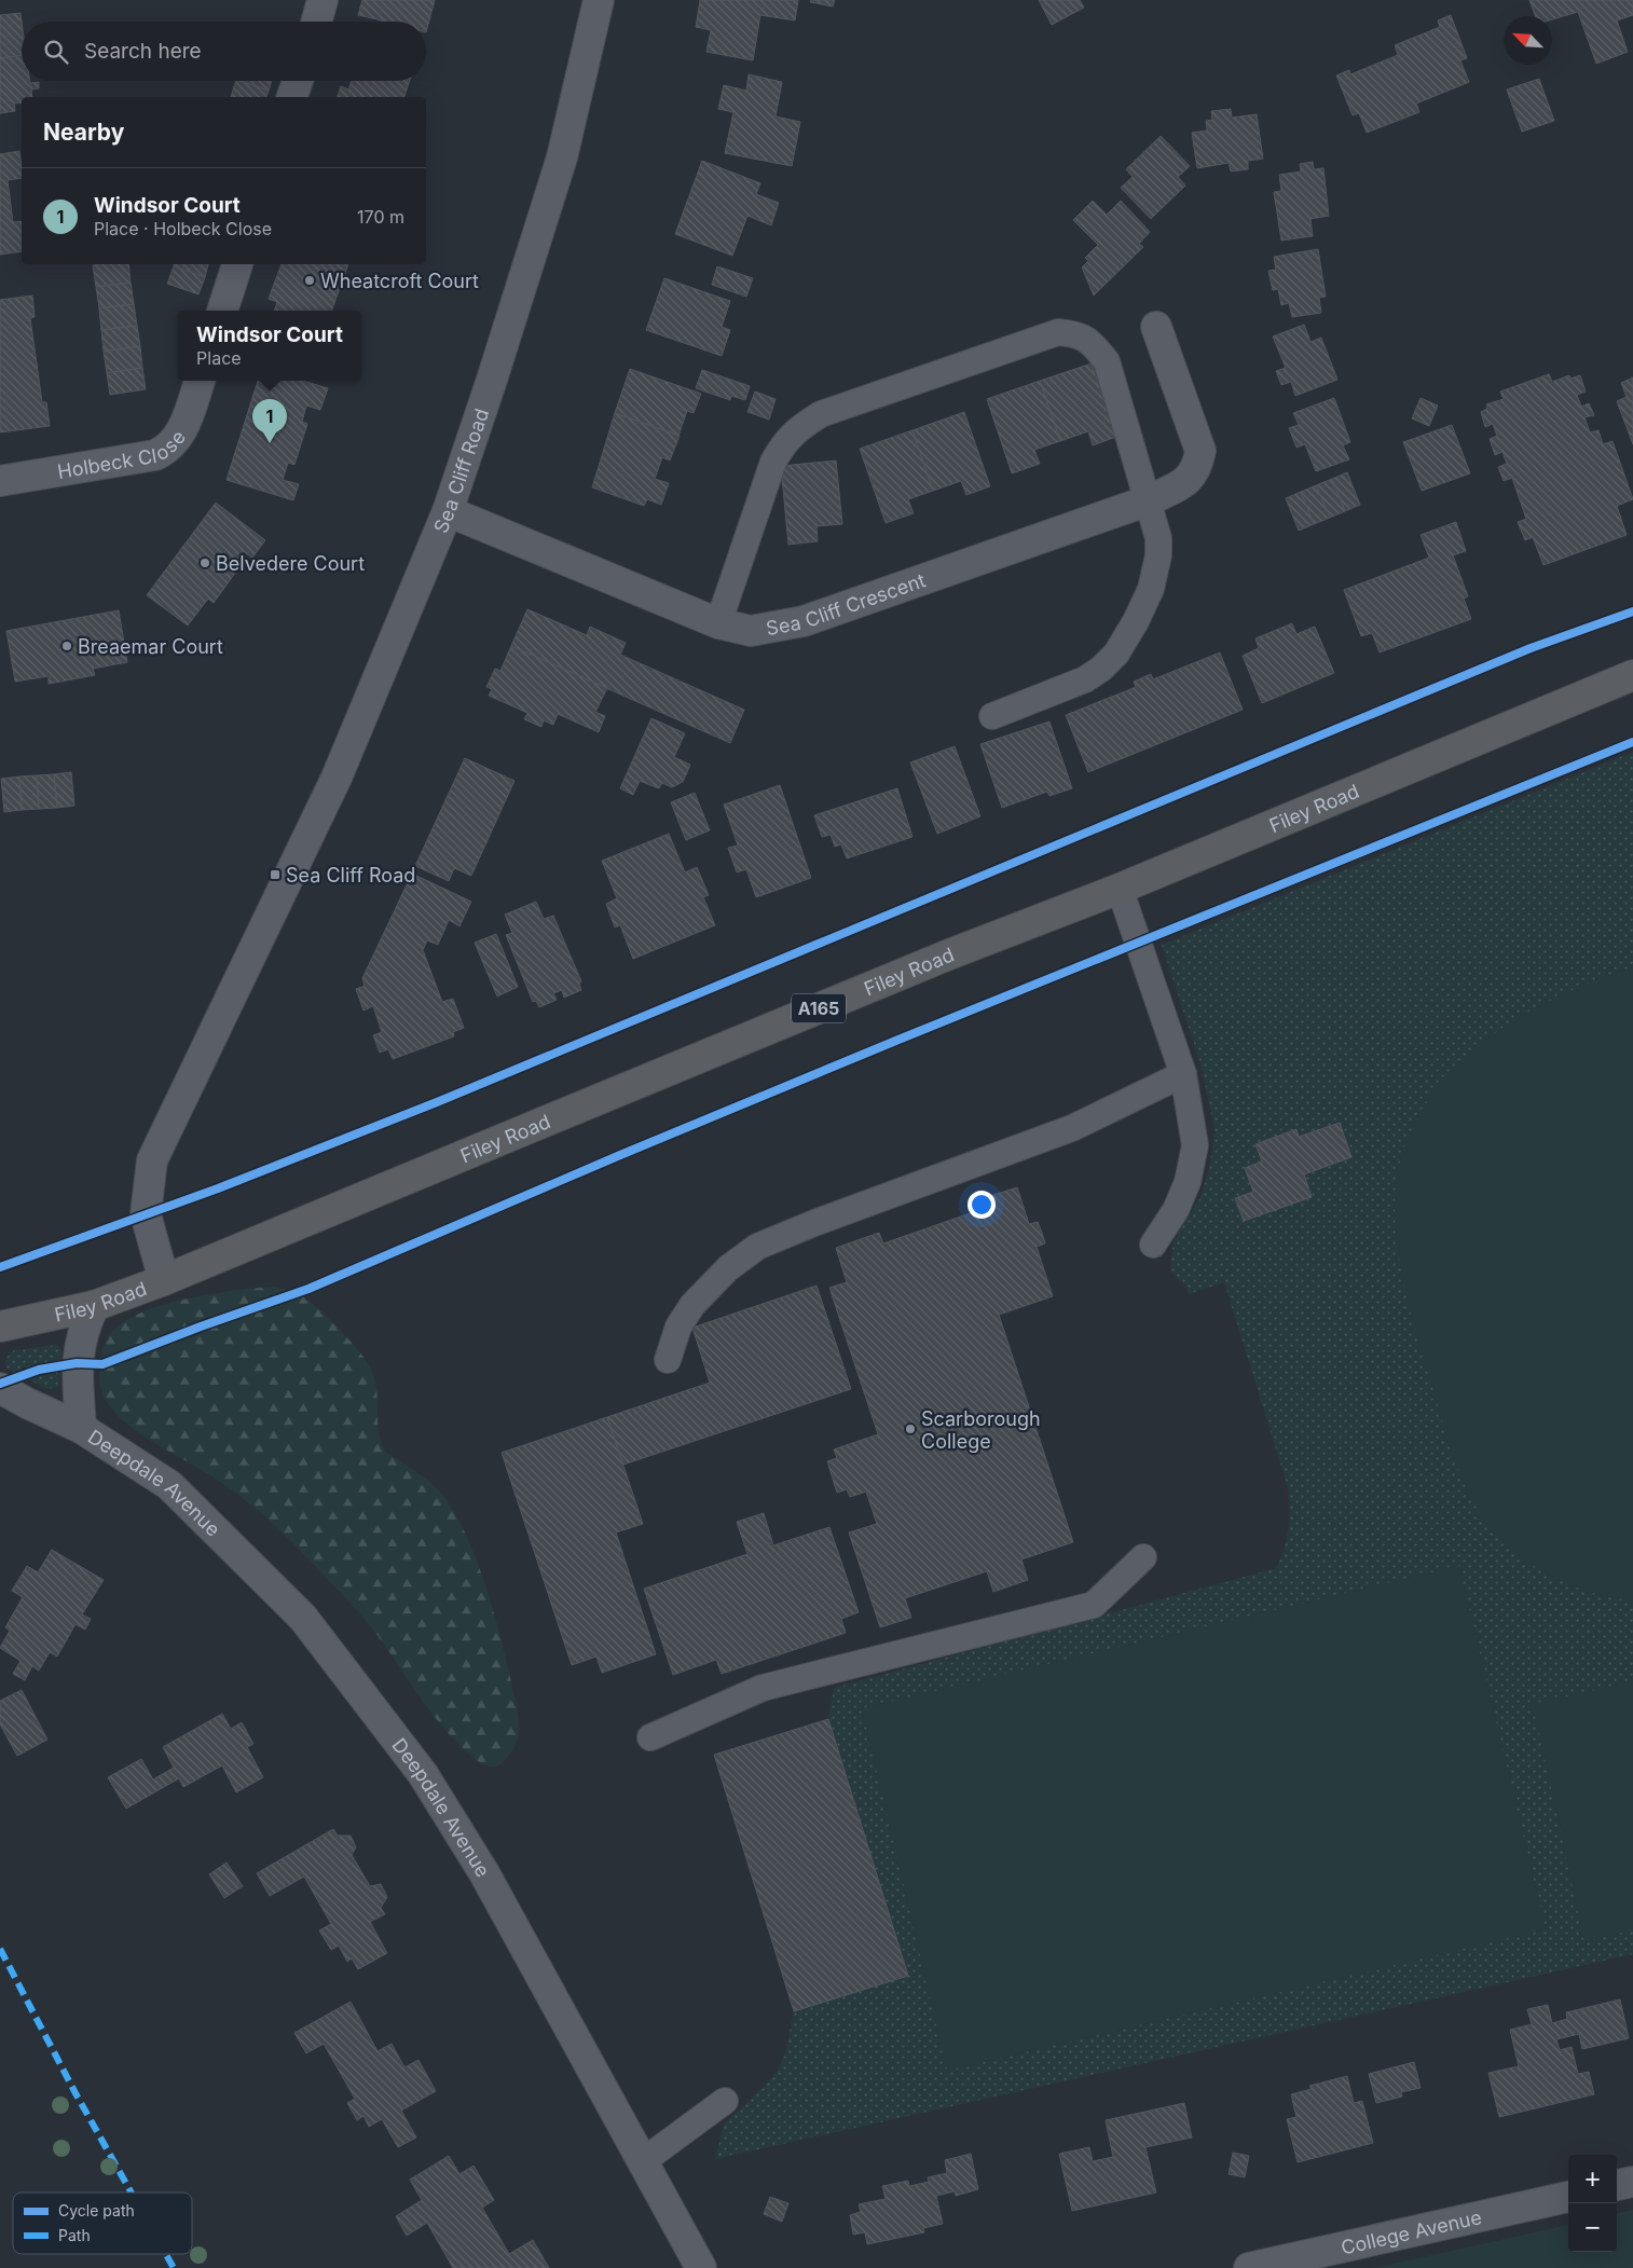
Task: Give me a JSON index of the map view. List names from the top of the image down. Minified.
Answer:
{"streets":{"highway":["Filey Road","A165"],"street":["Holbeck Close","Sea Cliff Road","Sea Cliff Crescent","Deepdale Avenue","College Avenue"]},"crossings":[["Sea Cliff Road","Sea Cliff Crescent"],["Sea Cliff Road","Filey Road"],["Filey Road","Deepdale Avenue"]],"places":{"other":["Wheatcroft Court","Belvedere Court","Breaemar Court","Scarborough College"],"transit":["Sea Cliff Road"]},"legend":["Cycle path","Path"],"north":"top left","page":{"search":"Search here","heading":"Nearby","list":[{"mark":"1","name":"Windsor Court","note":"Place · Holbeck Close","value":"170 m"}],"popup":["Windsor Court","Place"],"pins":"1","map_buttons":["+","−"]}}
